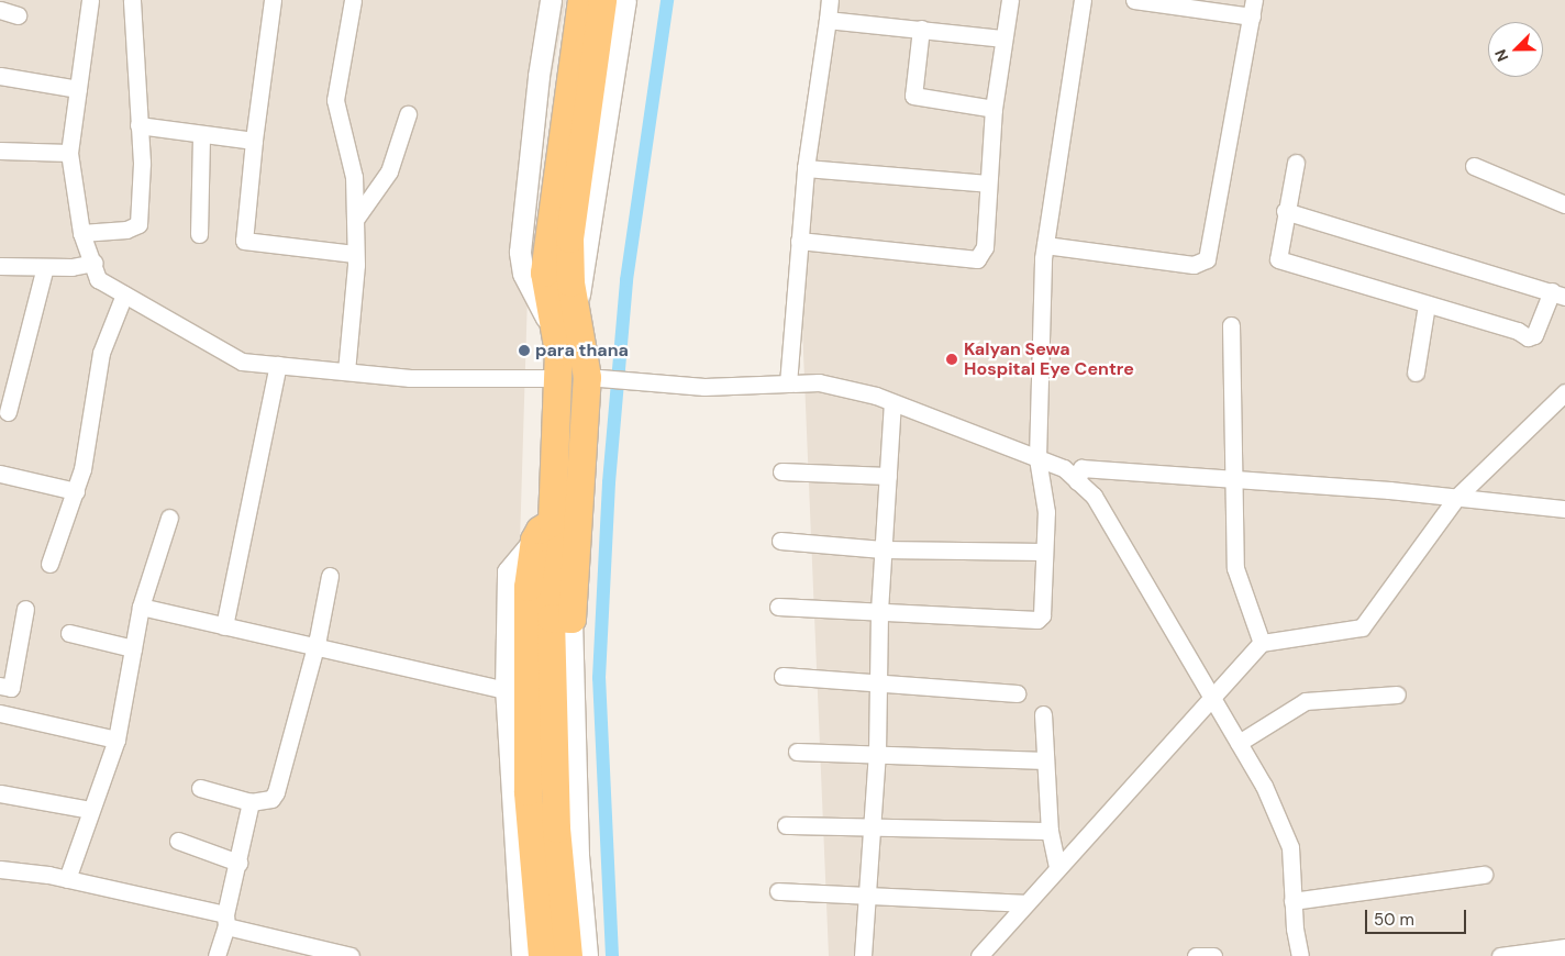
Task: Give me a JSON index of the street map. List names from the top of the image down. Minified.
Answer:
{"places":["para thana","Kalyan Sewa Hospital Eye Centre"],"scale_bar":"50 m","north":"bottom left"}
